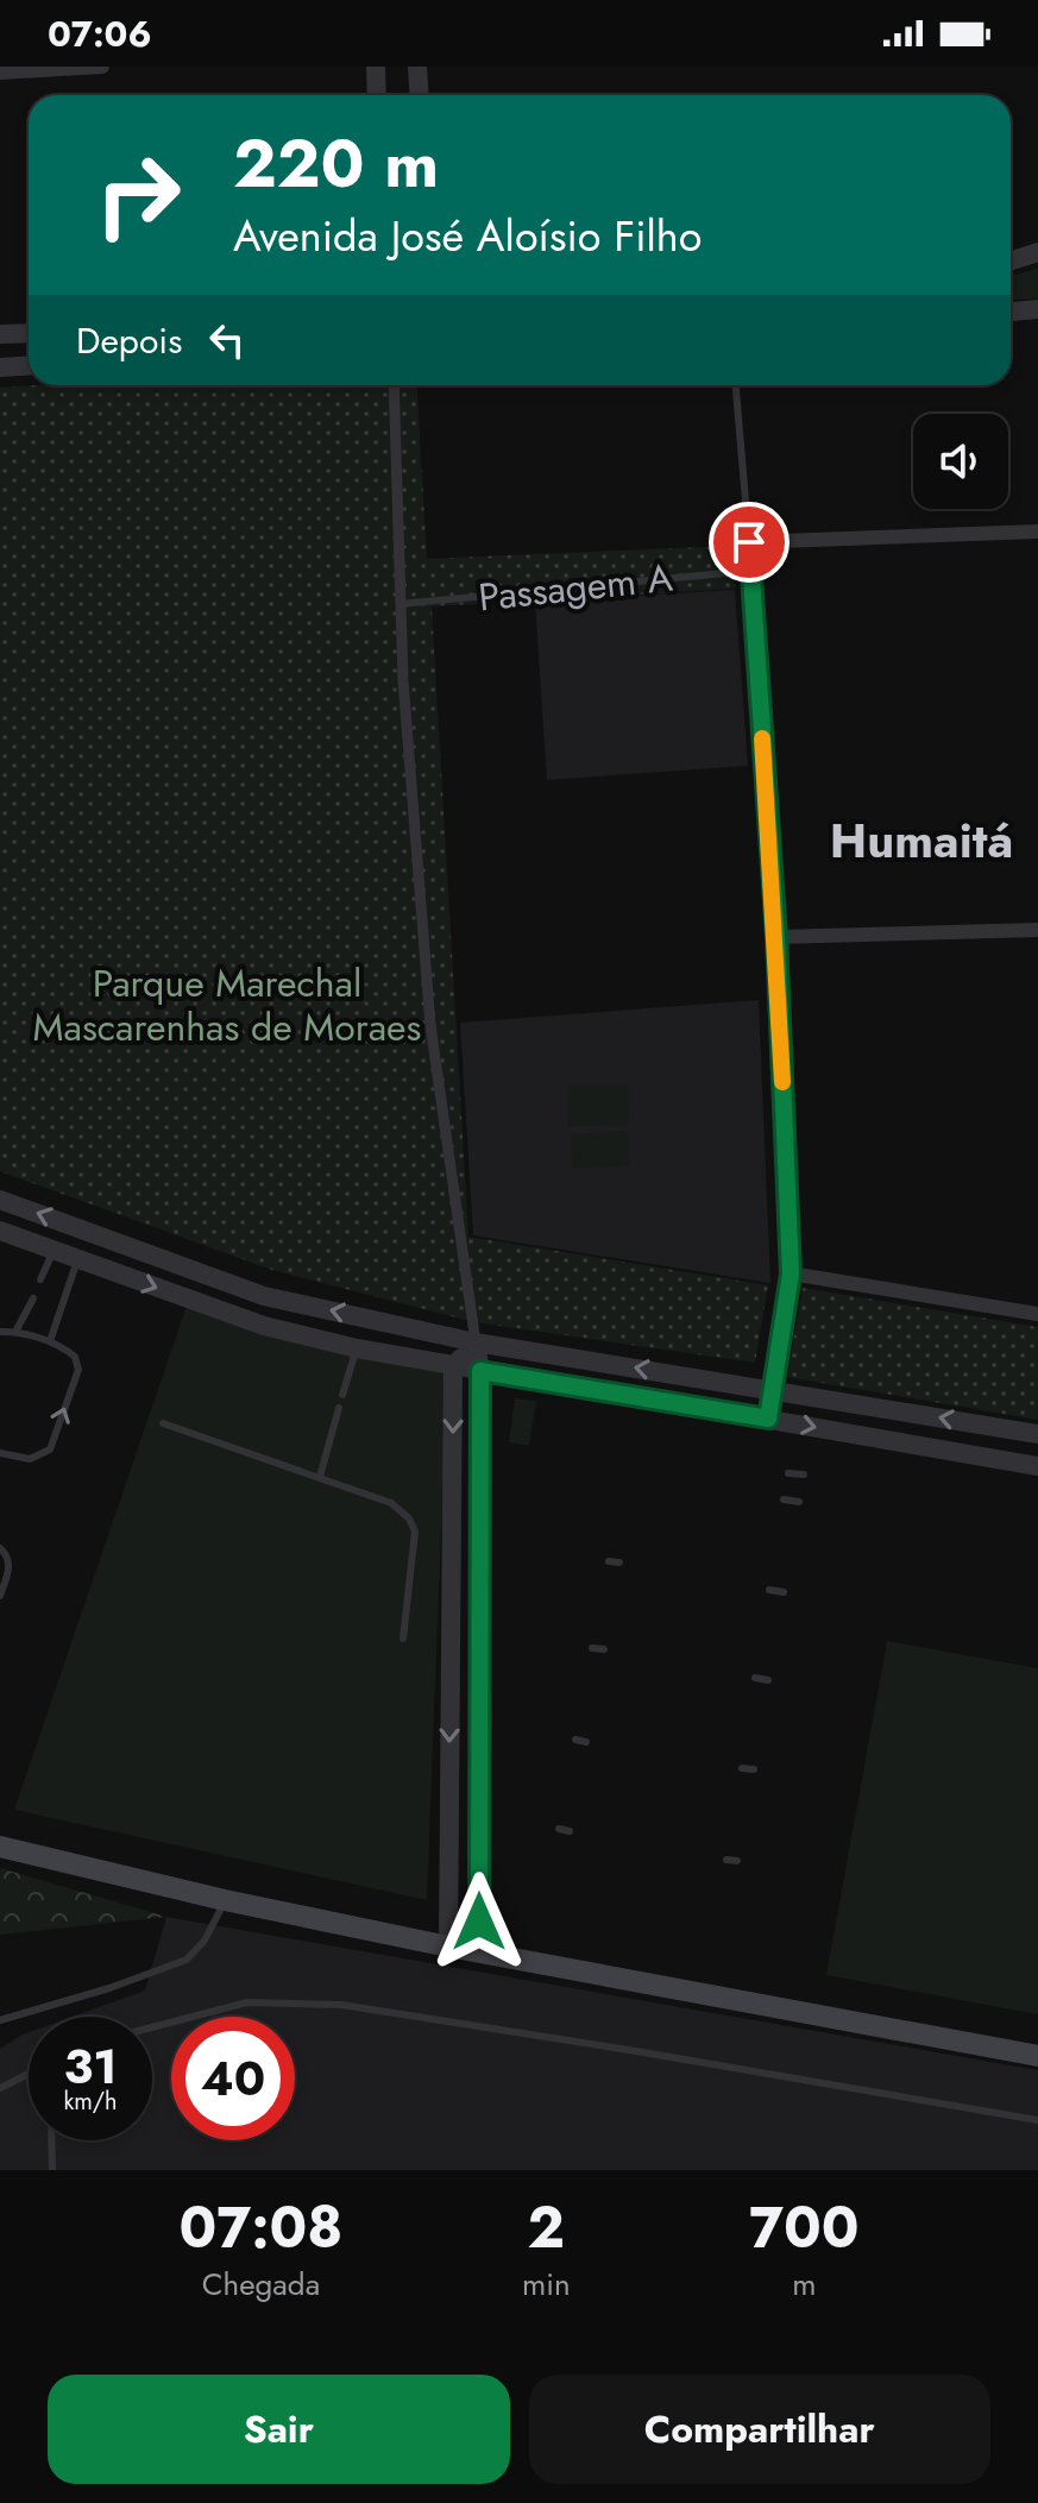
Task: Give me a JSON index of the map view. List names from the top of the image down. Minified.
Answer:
{"streets":{"lane":["Passagem A"]},"districts":["Humaitá"],"parks":["Parque Marechal Mascarenhas de Moraes"],"page":{"status":"07:06","turn":["220 m","Avenida José Aloísio Filho"],"then":"Depois","speed":"31 km/h","limit":"40","eta":["07:08","Chegada","2","min","700","m"],"buttons":["Sair","Compartilhar"]}}
